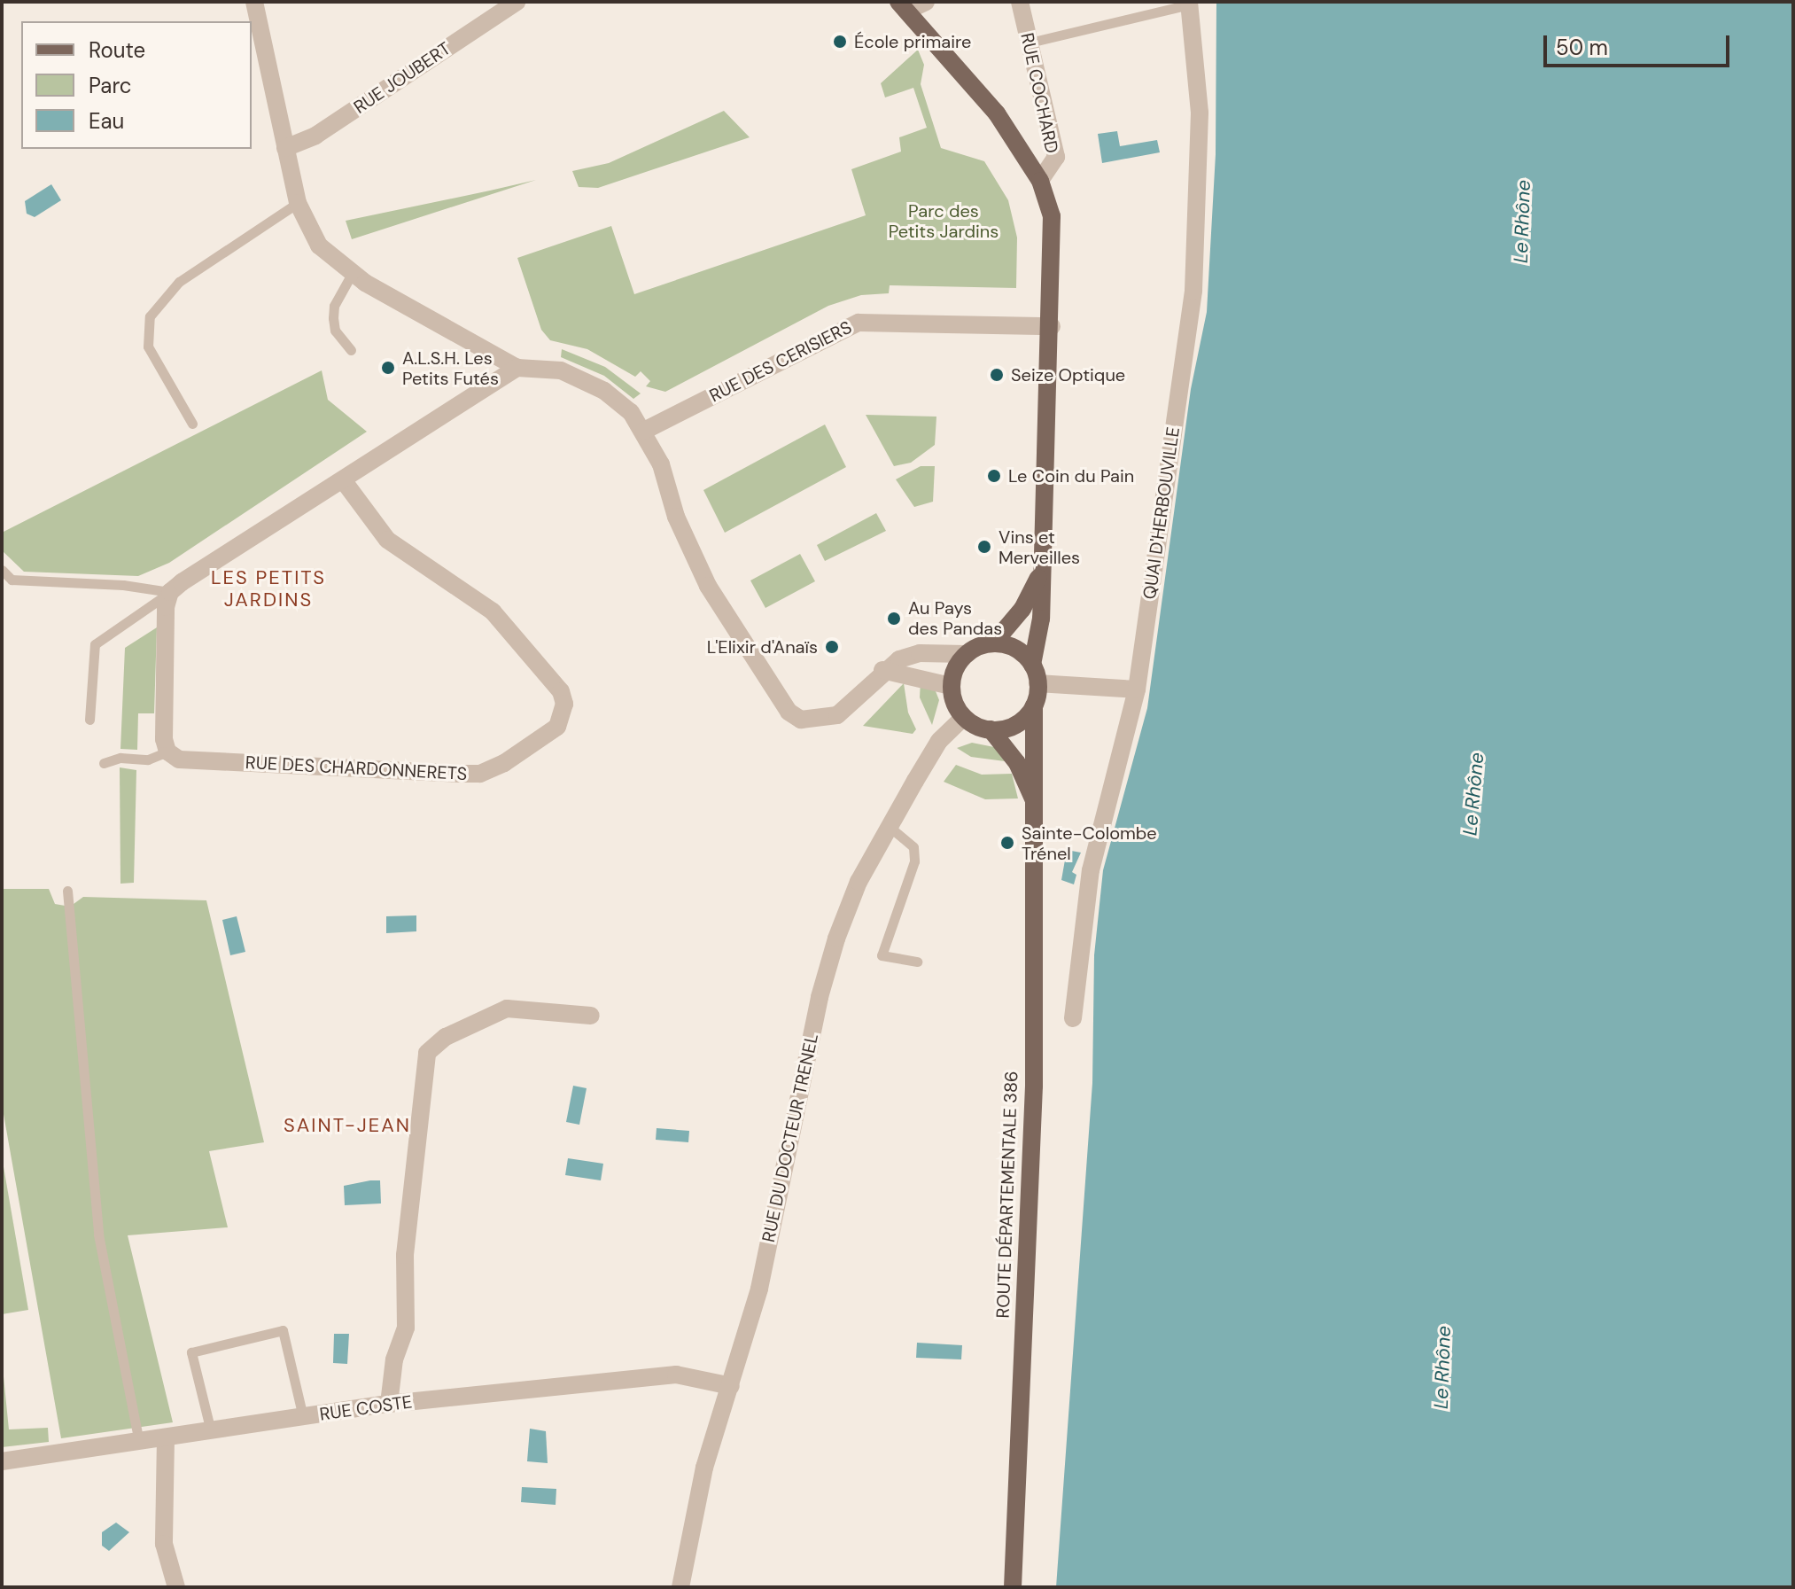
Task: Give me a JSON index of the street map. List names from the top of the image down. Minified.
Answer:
{"streets":{"main road":["ROUTE DÉPARTEMENTALE 386"],"street":["RUE JOUBERT","RUE COCHARD","RUE DES CERISIERS","QUAI D'HERBOUVILLE","RUE DES CHARDONNERETS","RUE DU DOCTEUR TRENEL","RUE COSTE"]},"crossings":[["RUE DU DOCTEUR TRENEL","ROUTE DÉPARTEMENTALE 386"],["RUE DU DOCTEUR TRENEL","RUE COSTE"]],"districts":["LES PETITS JARDINS","SAINT-JEAN"],"water":["Le Rhône"],"parks":["Parc des Petits Jardins"],"places":["École primaire","A.L.S.H. Les Petits Futés","Seize Optique","Le Coin du Pain","Vins et Merveilles","Au Pays des Pandas","L'Elixir d'Anaïs","Sainte-Colombe Trénel"],"legend":["Route","Parc","Eau"],"scale_bar":"50 m"}
